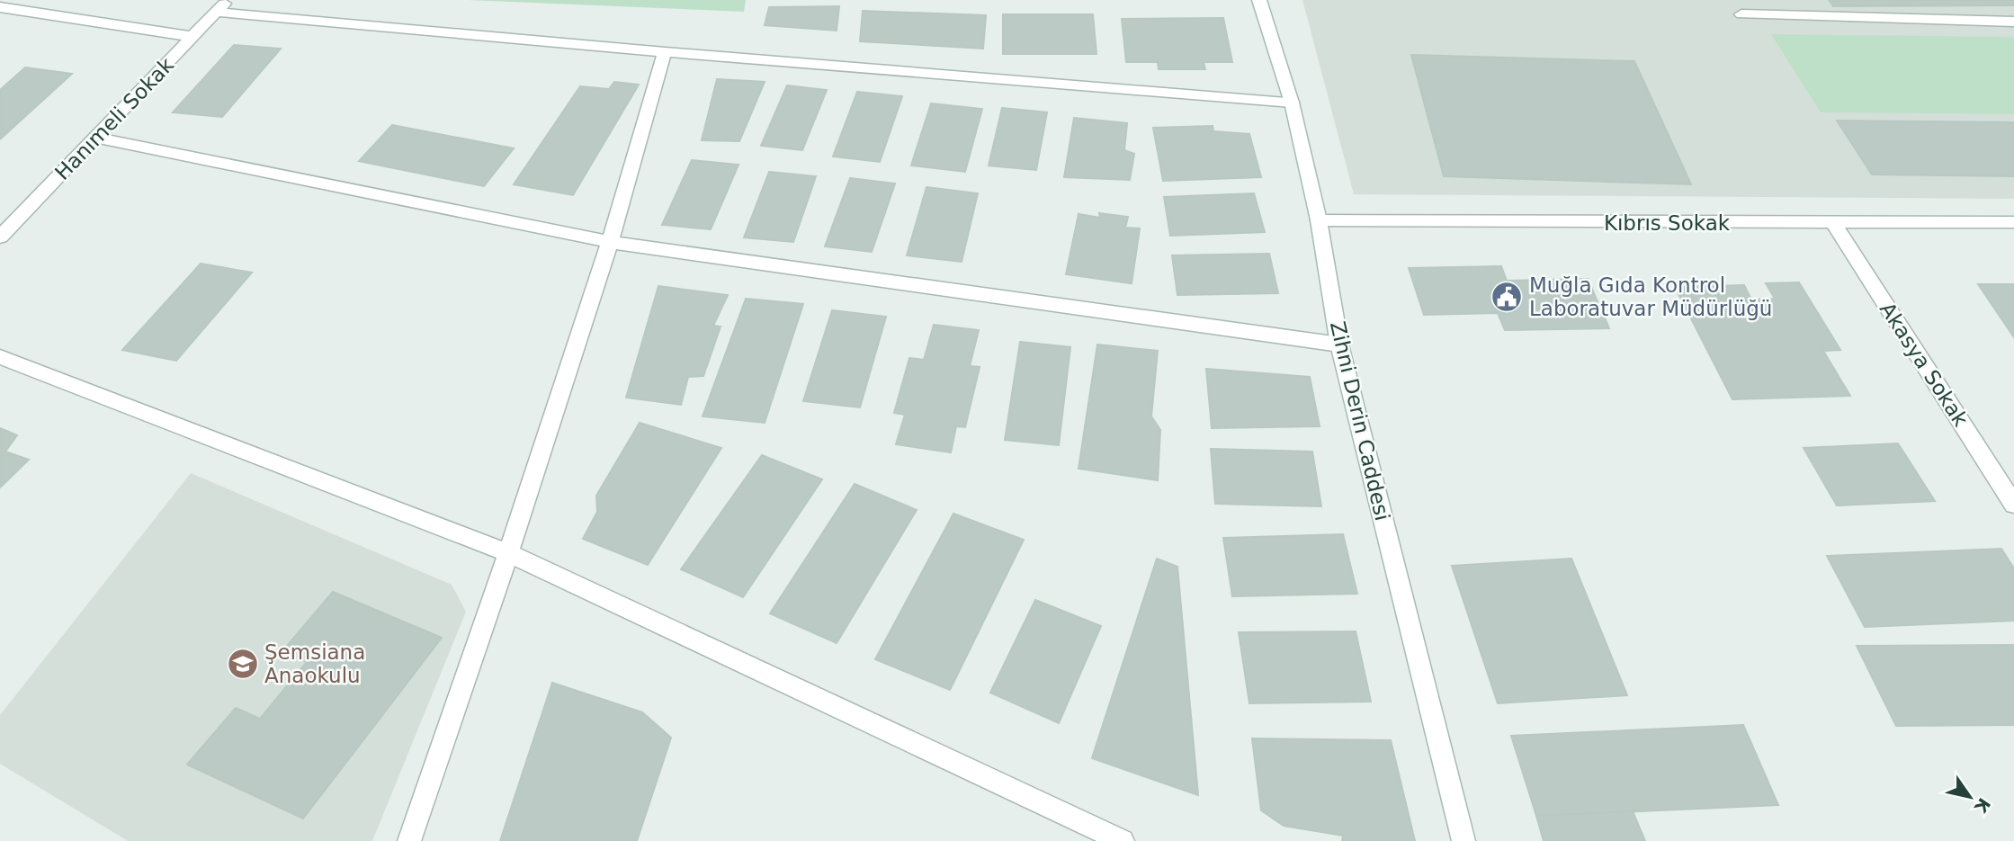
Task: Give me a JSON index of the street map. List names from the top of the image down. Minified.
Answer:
{"streets":{"street":["Hanımeli Sokak","Kıbrıs Sokak","Akasya Sokak","Zihni Derin Caddesi"]},"crossings":[["Kıbrıs Sokak","Akasya Sokak"],["Kıbrıs Sokak","Zihni Derin Caddesi"]],"places":{"public building":["Muğla Gıda Kontrol Laboratuvar Müdürlüğü"],"school or university":["Şemsiana Anaokulu"]},"north":"bottom right"}
